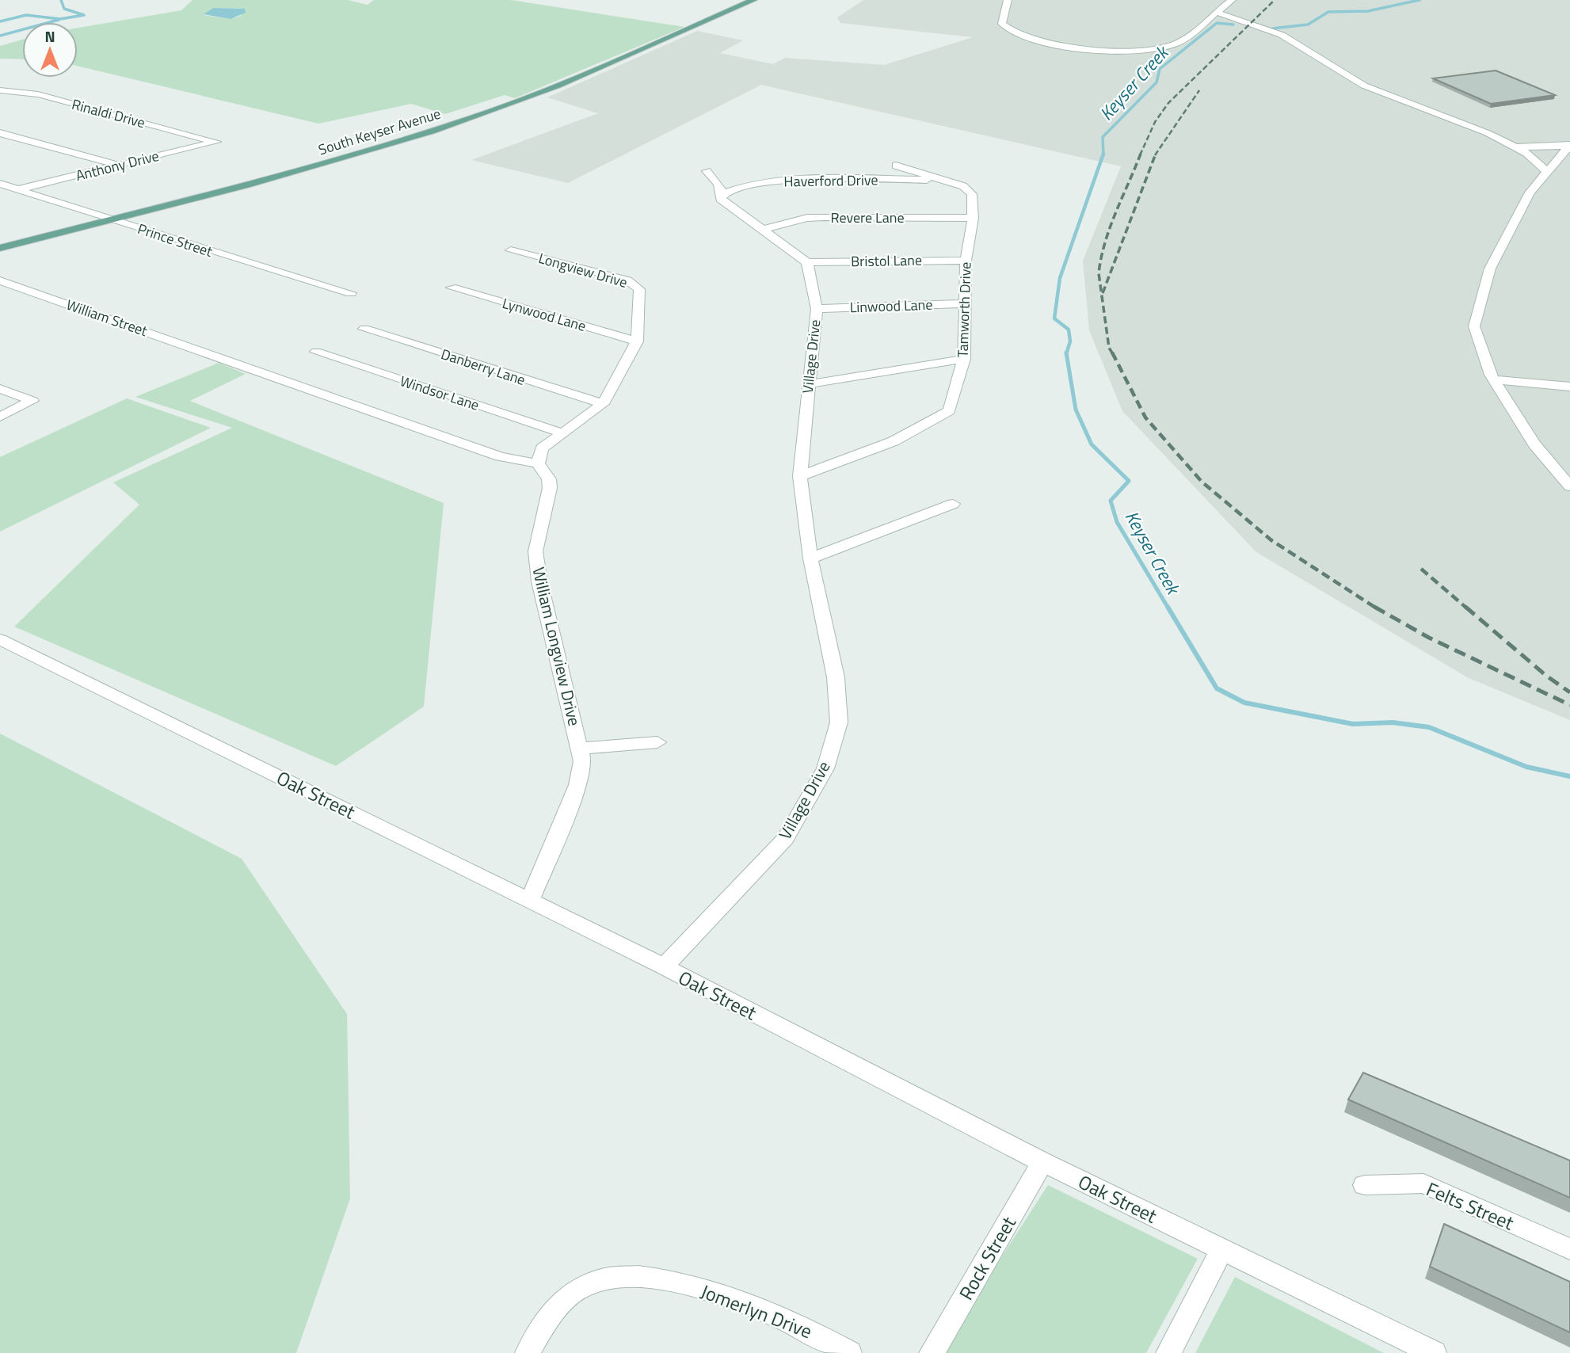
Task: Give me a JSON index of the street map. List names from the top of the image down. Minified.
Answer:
{"streets":{"main road":["South Keyser Avenue"],"street":["Rinaldi Drive","Anthony Drive","Haverford Drive","Revere Lane","Prince Street","Bristol Lane","Longview Drive","Linwood Lane","Tamworth Drive","Lynwood Lane","William Street","Village Drive","Danberry Lane","Windsor Lane","William Longview Drive","Oak Street","Felts Street","Rock Street","Jomerlyn Drive"]},"crossings":[["Rinaldi Drive","Anthony Drive"],["South Keyser Avenue","Prince Street"],["Anthony Drive","Prince Street"],["Haverford Drive","Tamworth Drive"],["Revere Lane","Tamworth Drive"],["Bristol Lane","Tamworth Drive"],["Bristol Lane","Village Drive"],["Longview Drive","Lynwood Lane"],["Longview Drive","William Street"],["Longview Drive","Danberry Lane"],["Longview Drive","Windsor Lane"],["Longview Drive","William Longview Drive"],["Linwood Lane","Tamworth Drive"],["Linwood Lane","Village Drive"],["Tamworth Drive","Village Drive"],["William Street","William Longview Drive"],["Village Drive","Oak Street"],["William Longview Drive","Oak Street"],["Oak Street","Rock Street"]],"water":["Keyser Creek"],"north":"top"}
